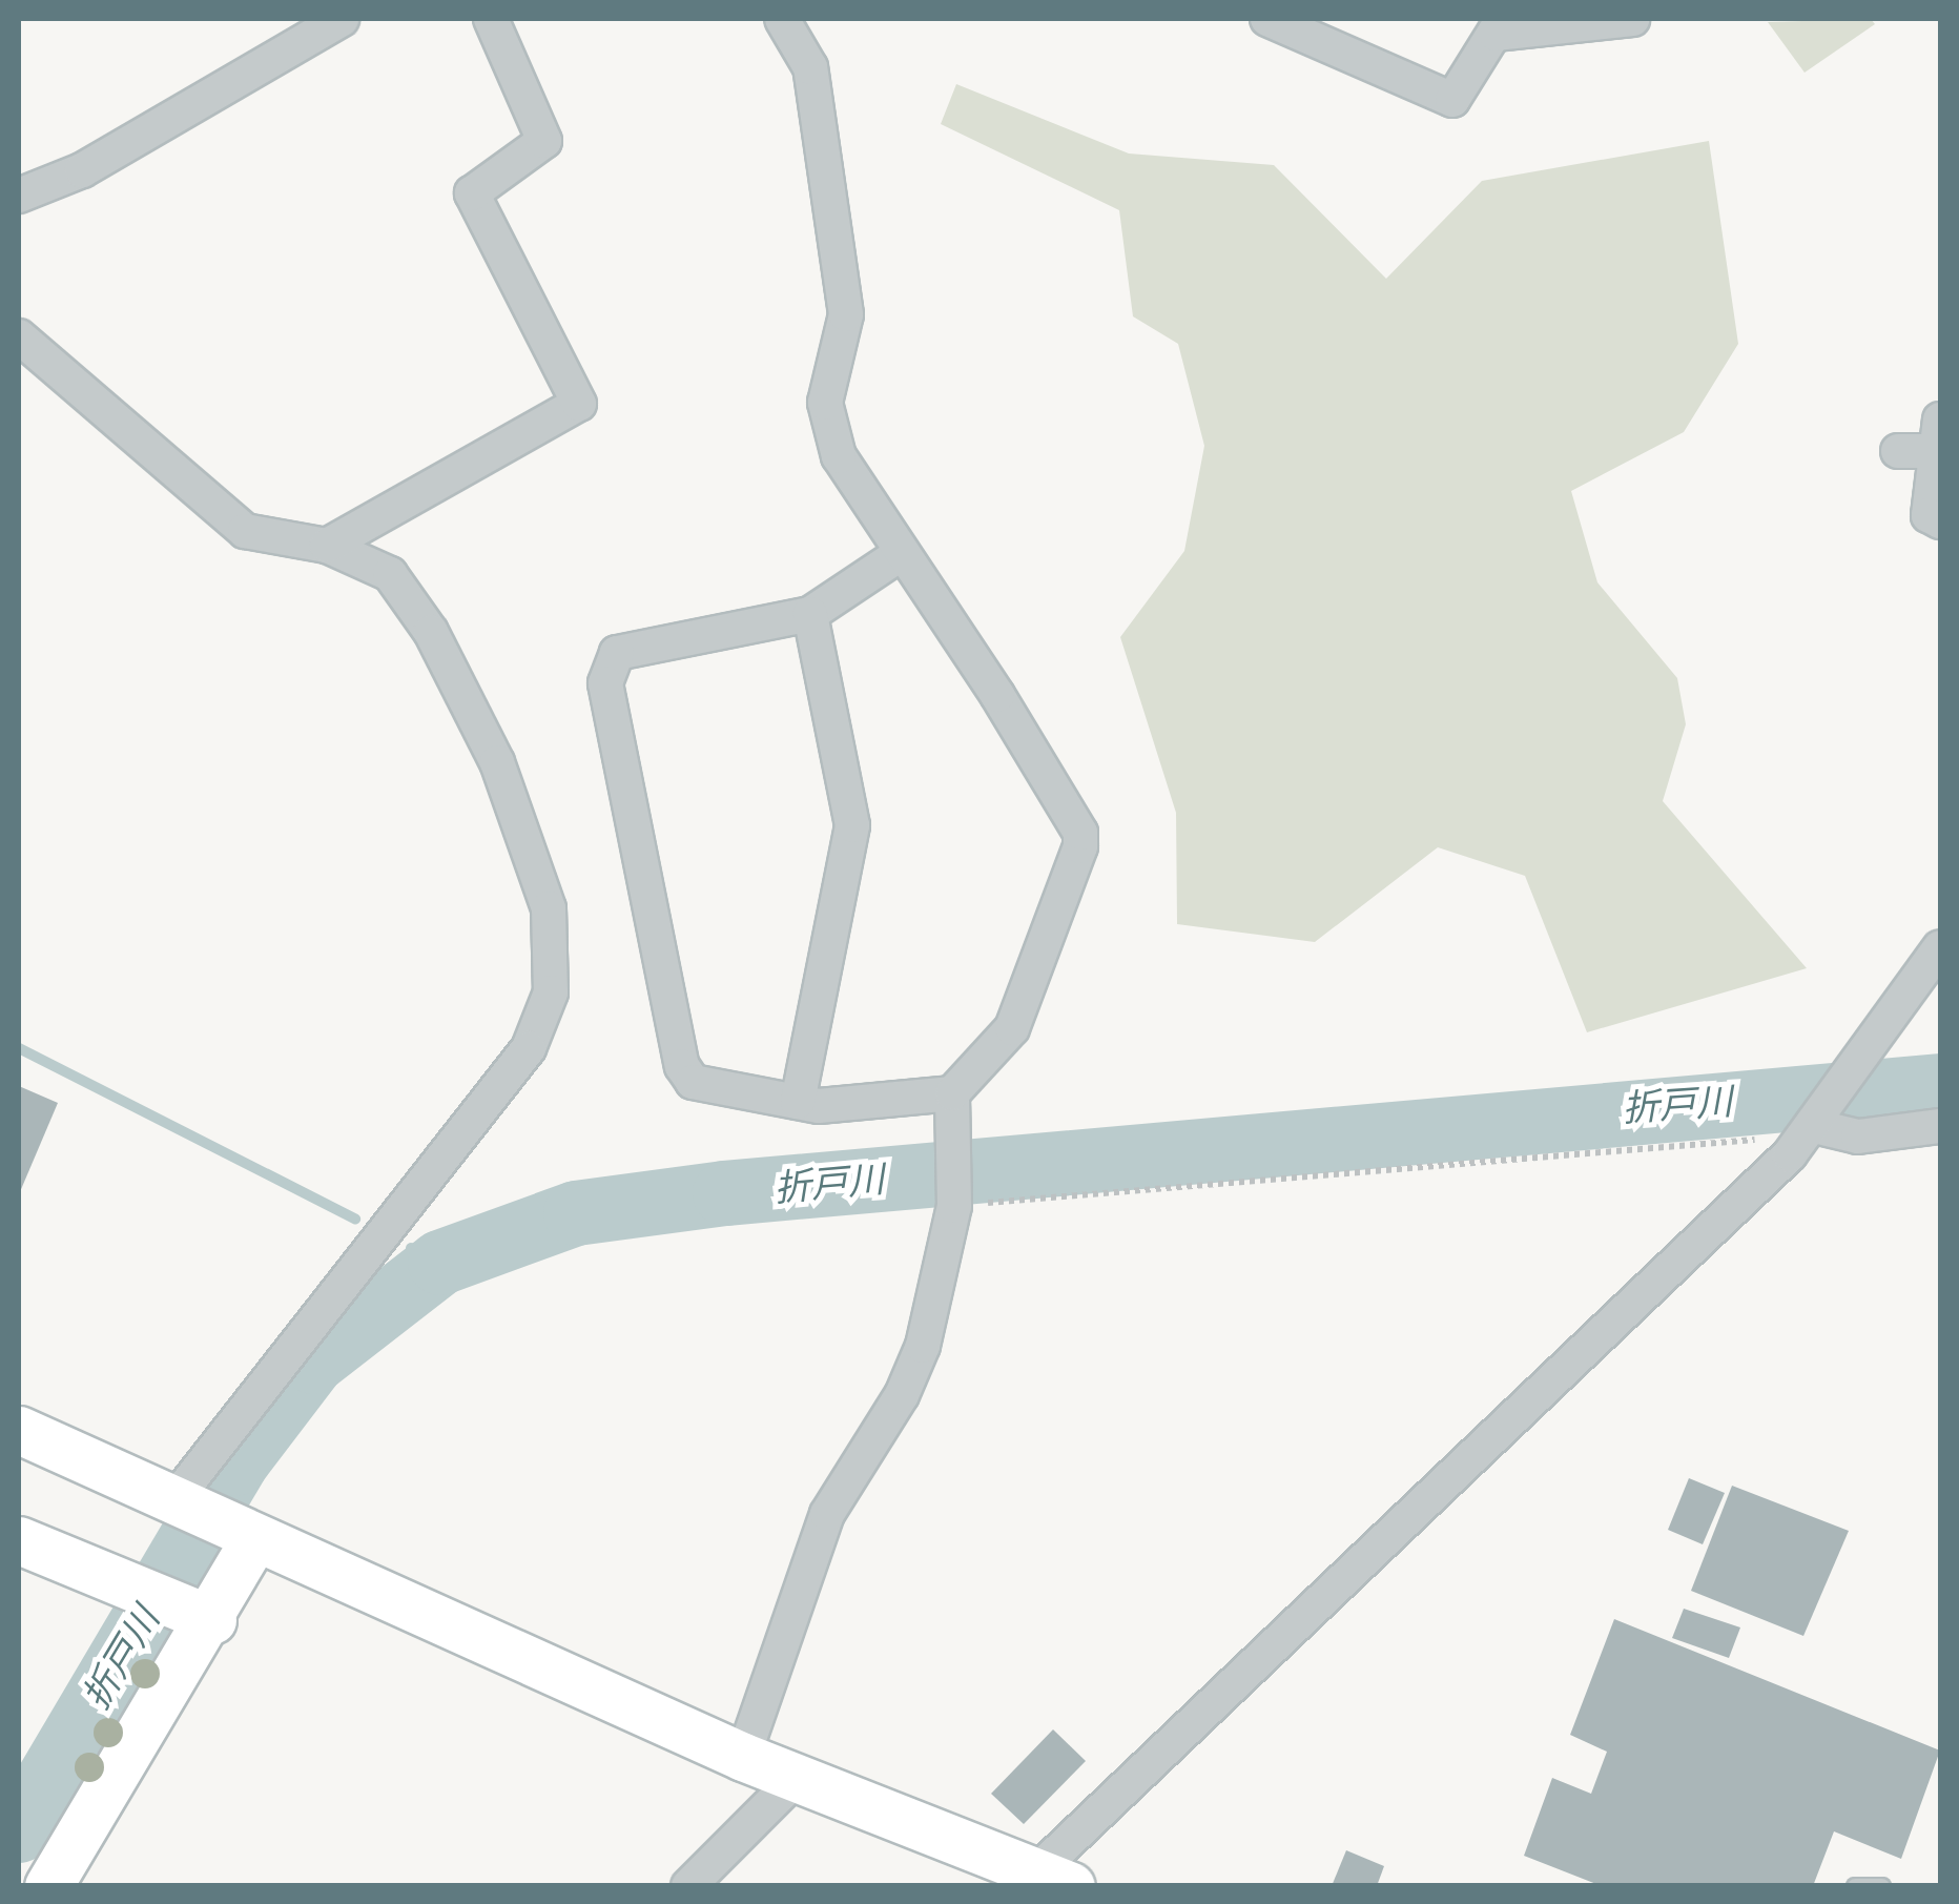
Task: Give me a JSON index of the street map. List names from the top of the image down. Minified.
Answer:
{"water":["折戸川"]}
